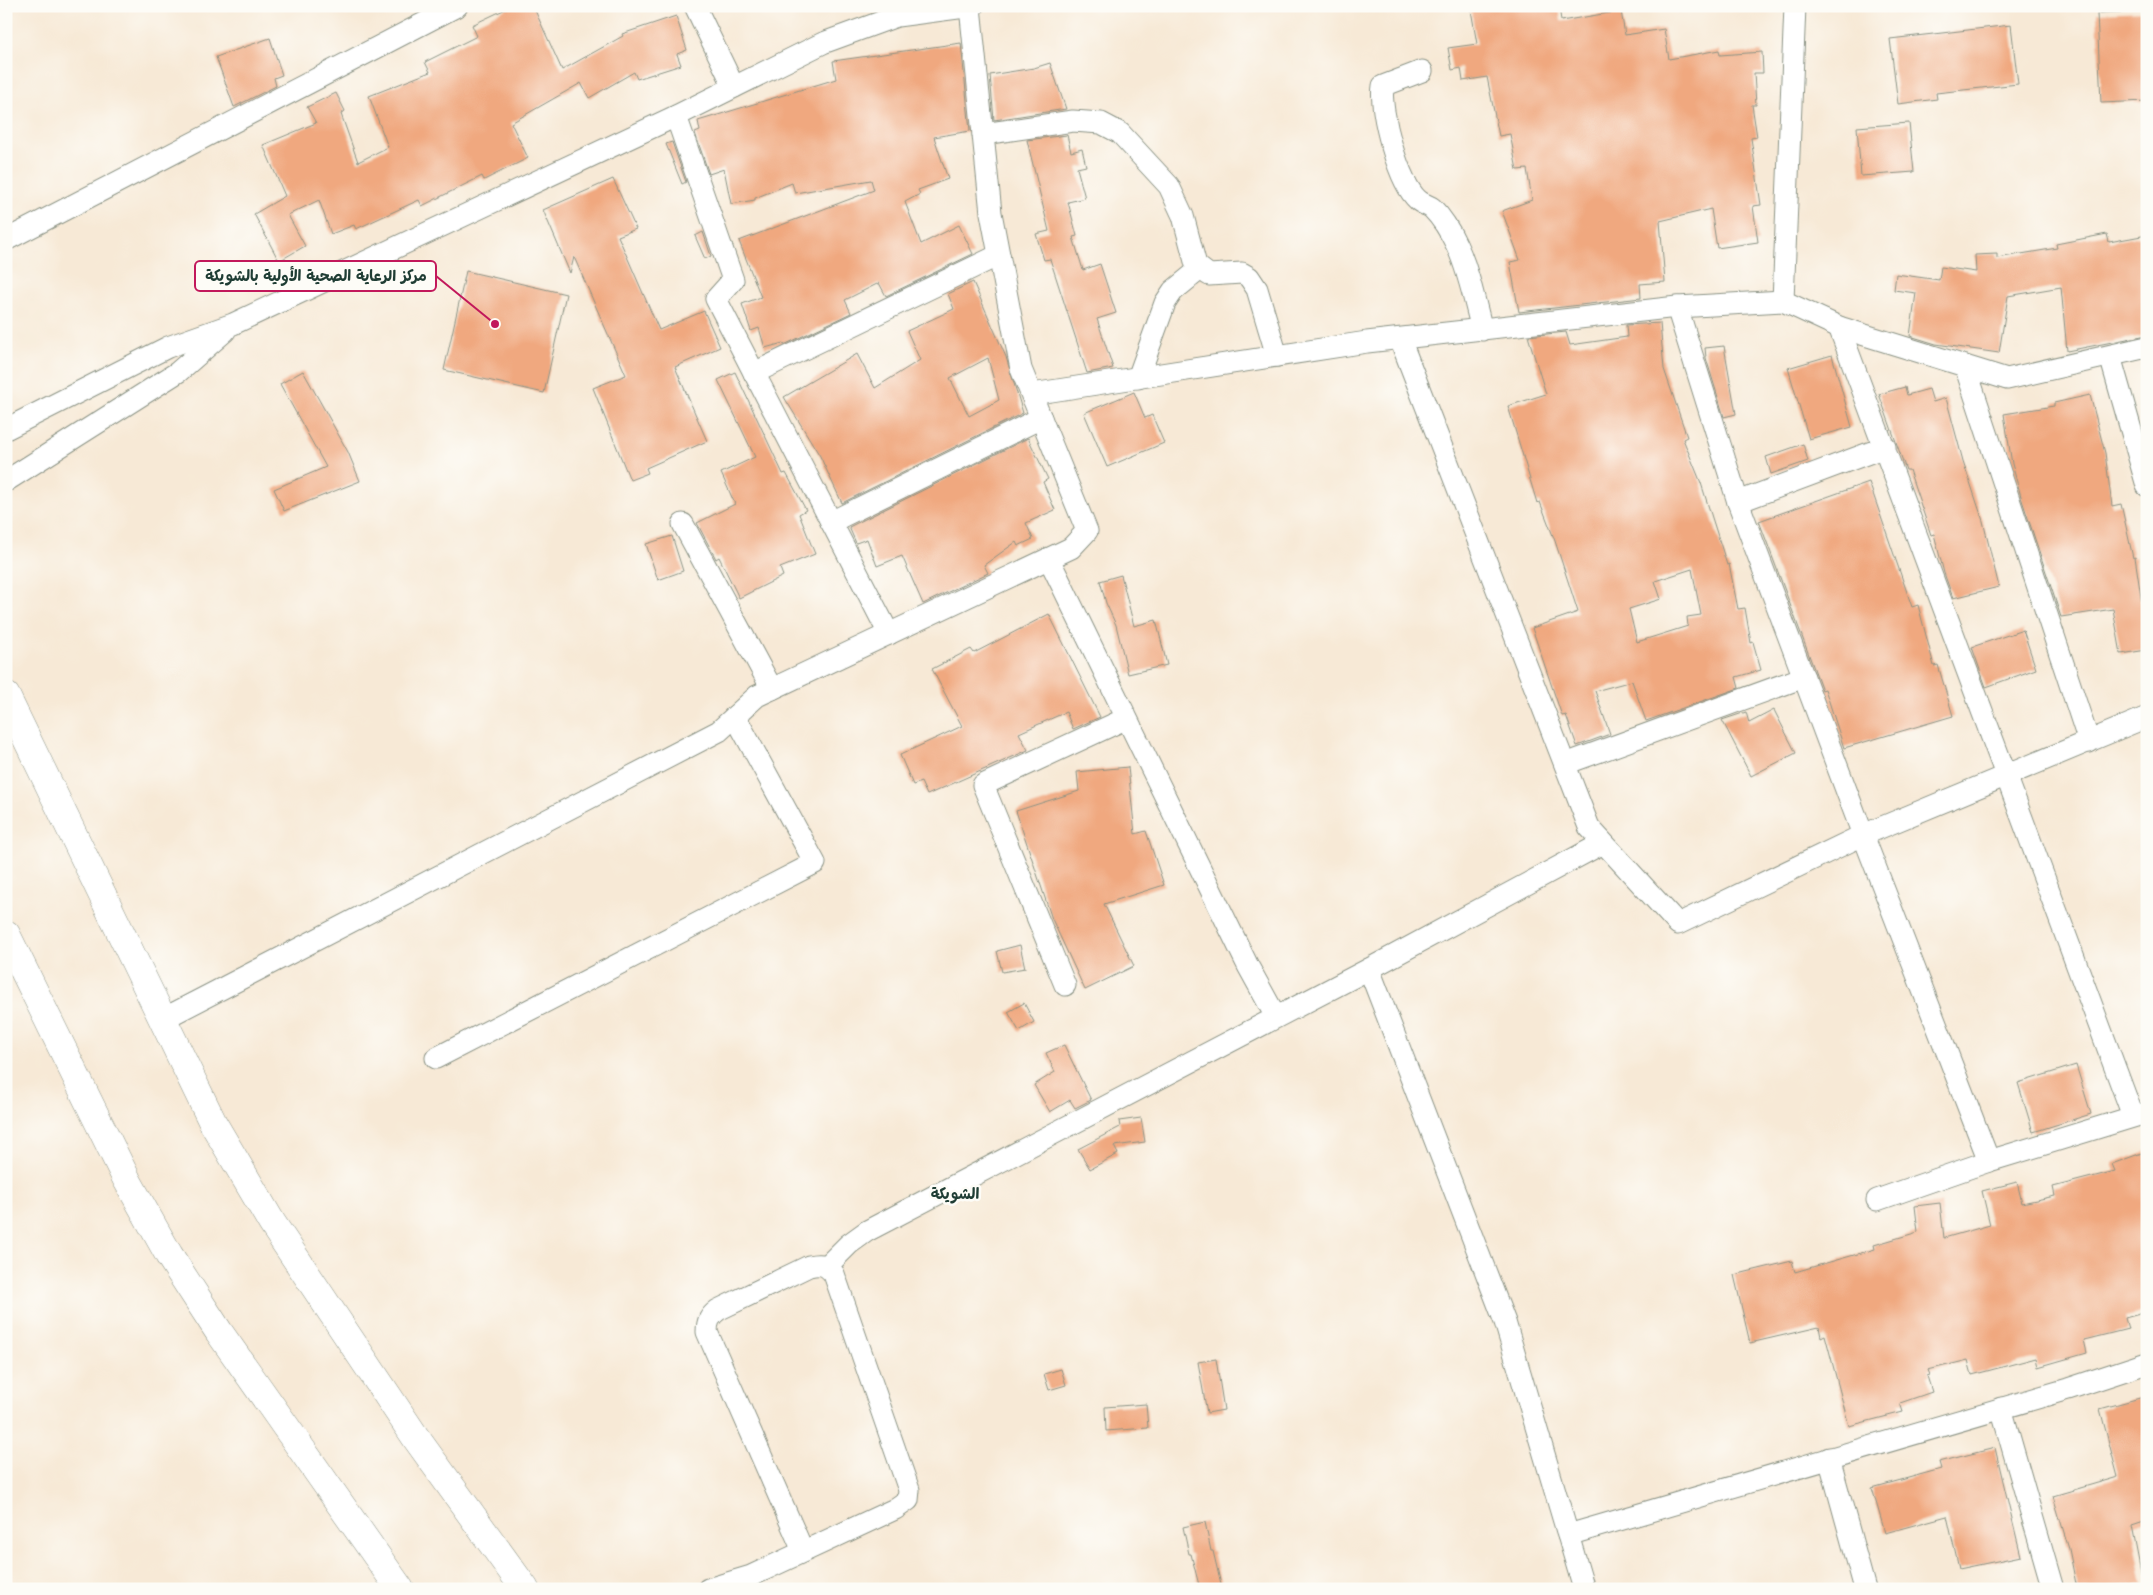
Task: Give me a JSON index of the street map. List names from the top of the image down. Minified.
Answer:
{"districts":["الشويكة"],"places":["مركز الرعاية الصحية الأولية بالشويكة"]}
